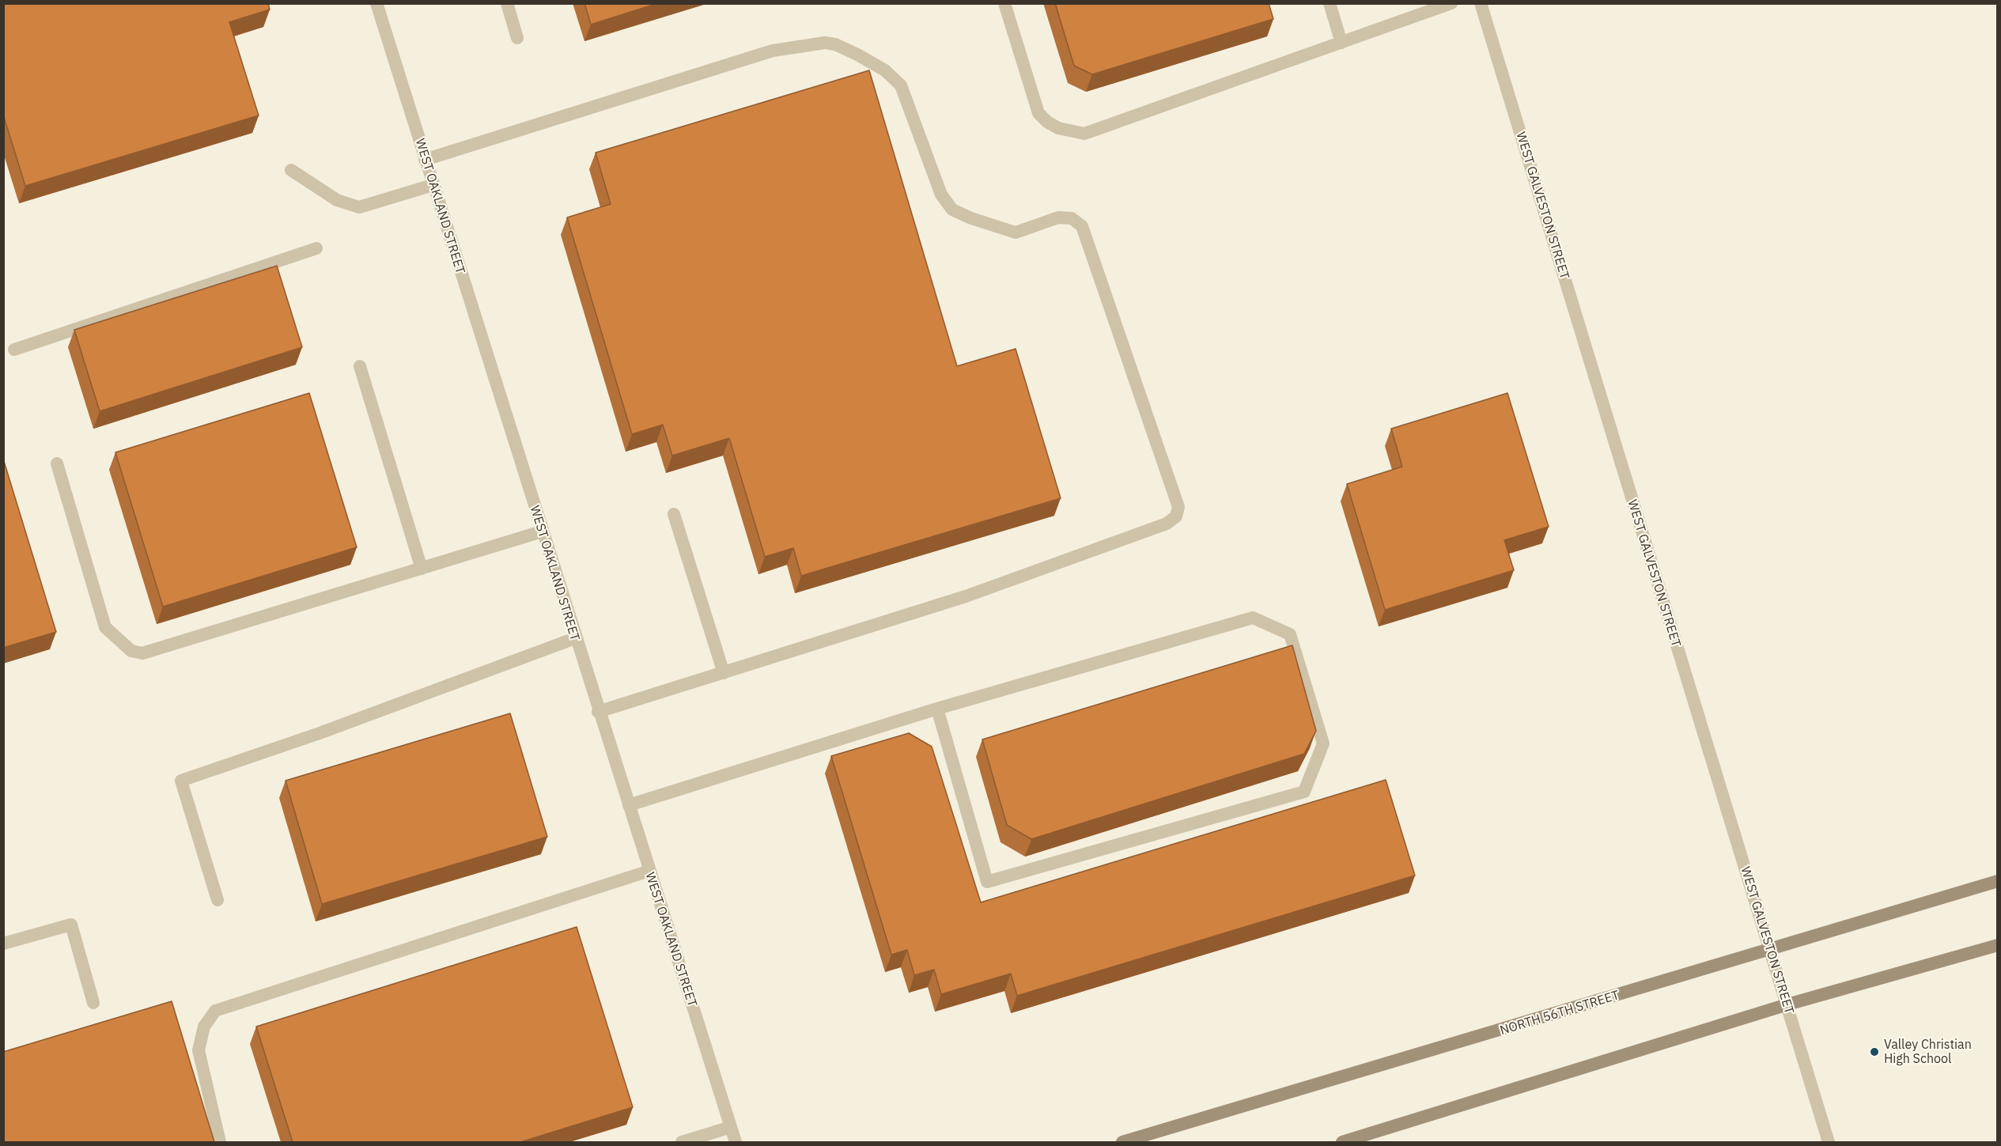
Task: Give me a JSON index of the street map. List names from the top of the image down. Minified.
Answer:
{"streets":{"main road":["NORTH 56TH STREET"],"street":["WEST GALVESTON STREET","WEST OAKLAND STREET"]},"crossings":[["WEST GALVESTON STREET","NORTH 56TH STREET"]],"places":["Valley Christian High School"]}
